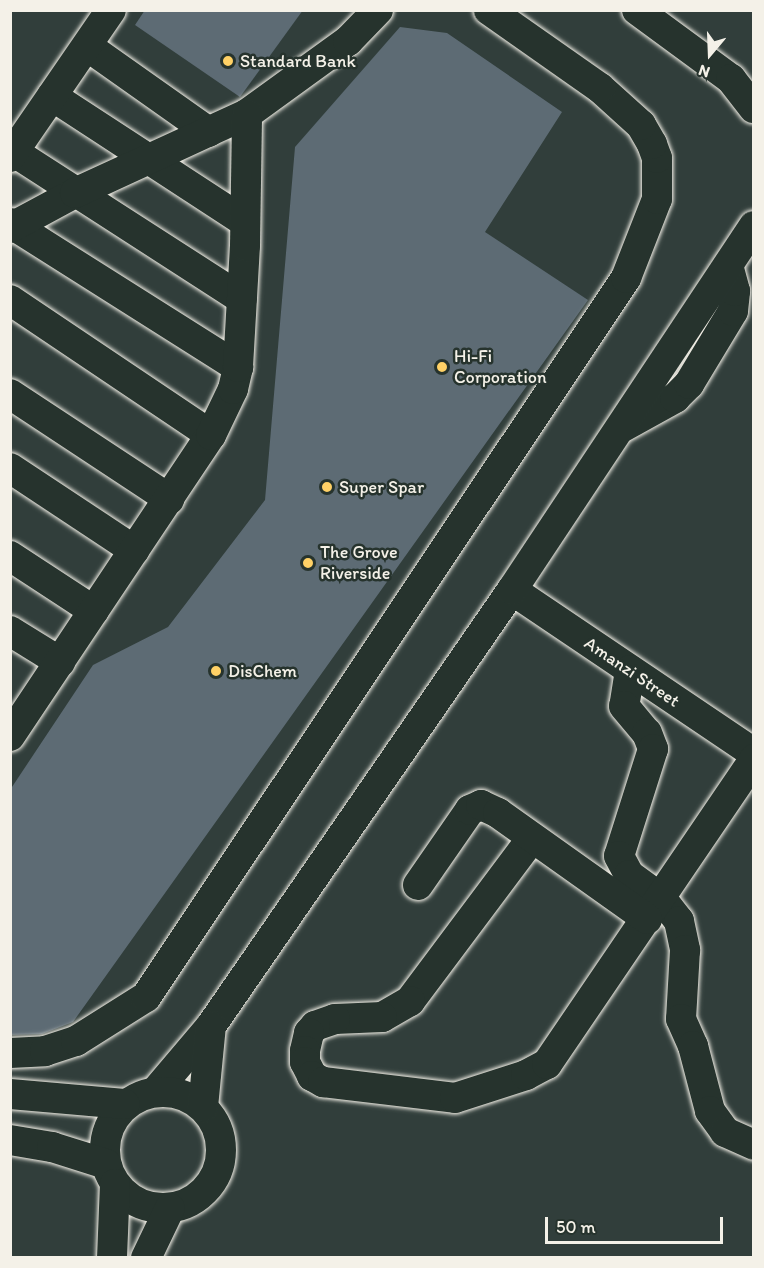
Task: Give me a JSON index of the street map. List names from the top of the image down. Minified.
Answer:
{"streets":{"street":["Amanzi Street"]},"places":["Standard Bank","Hi-Fi Corporation","Super Spar","The Grove Riverside","DisChem"],"scale_bar":"50 m","north":"bottom"}
